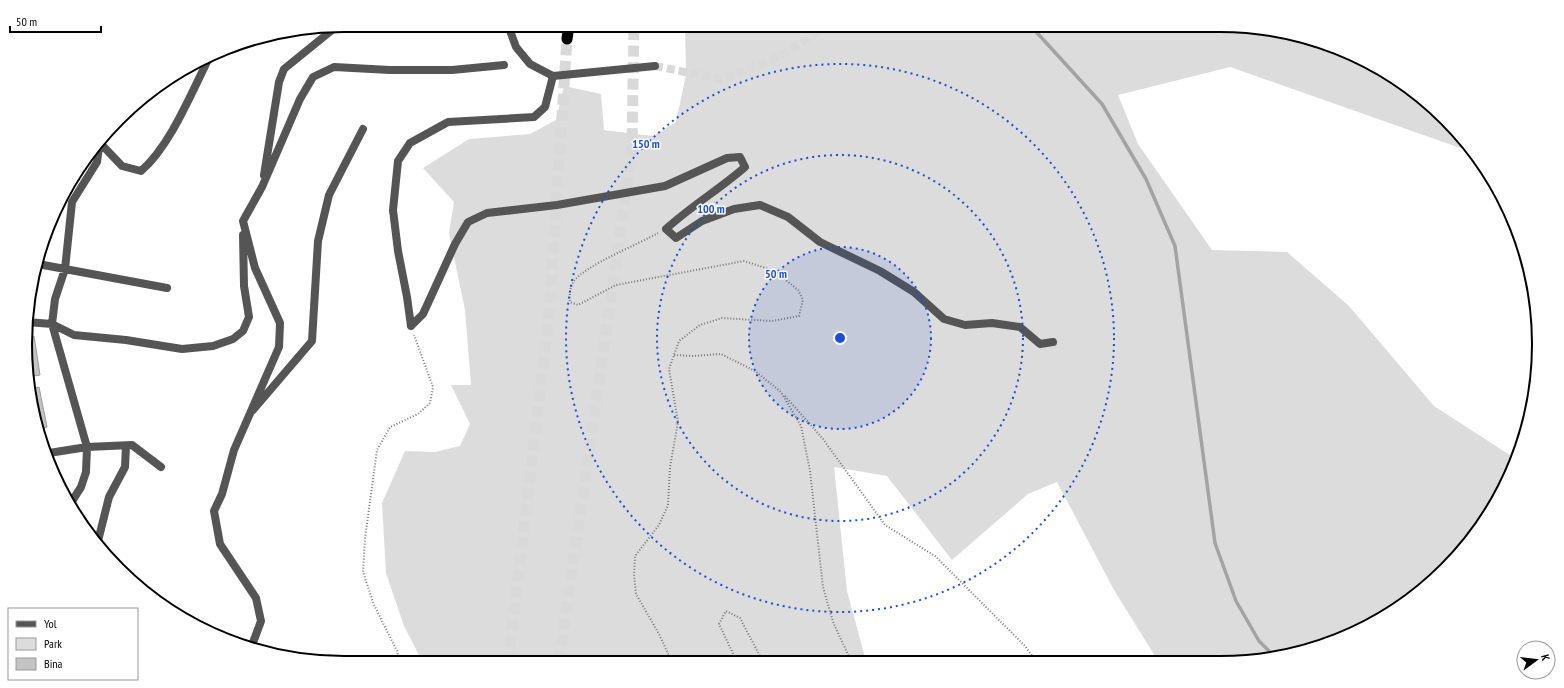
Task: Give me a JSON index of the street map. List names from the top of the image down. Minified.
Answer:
{"legend":["Yol","Park","Bina"],"scale_bar":"50 m","north":"right","rings":["150 m","100 m","50 m"]}
